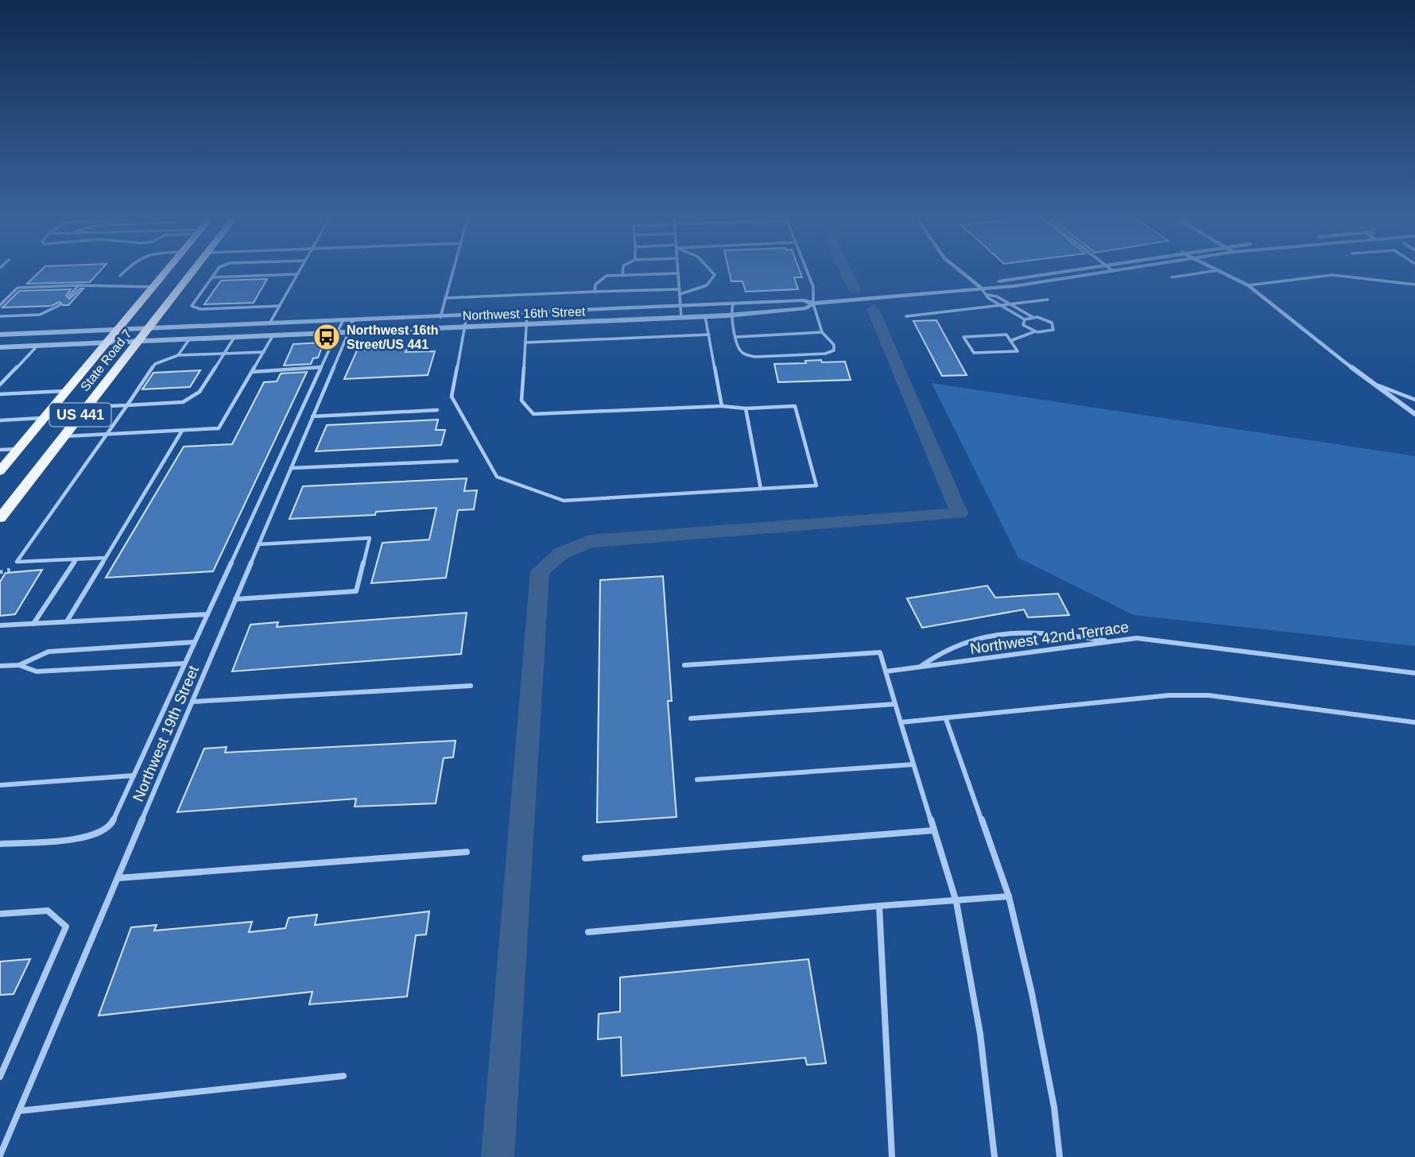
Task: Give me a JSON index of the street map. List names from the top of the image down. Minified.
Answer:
{"streets":{"main road":["State Road 7","US 441"],"street":["Northwest 16th Street","Northwest 19th Street"],"lane":["Northwest 42nd Terrace"]},"crossings":[["Northwest 16th Street","State Road 7"],["Northwest 16th Street","Northwest 19th Street"]],"places":{"bus stop":["Northwest 16th Street/US 441"]}}
